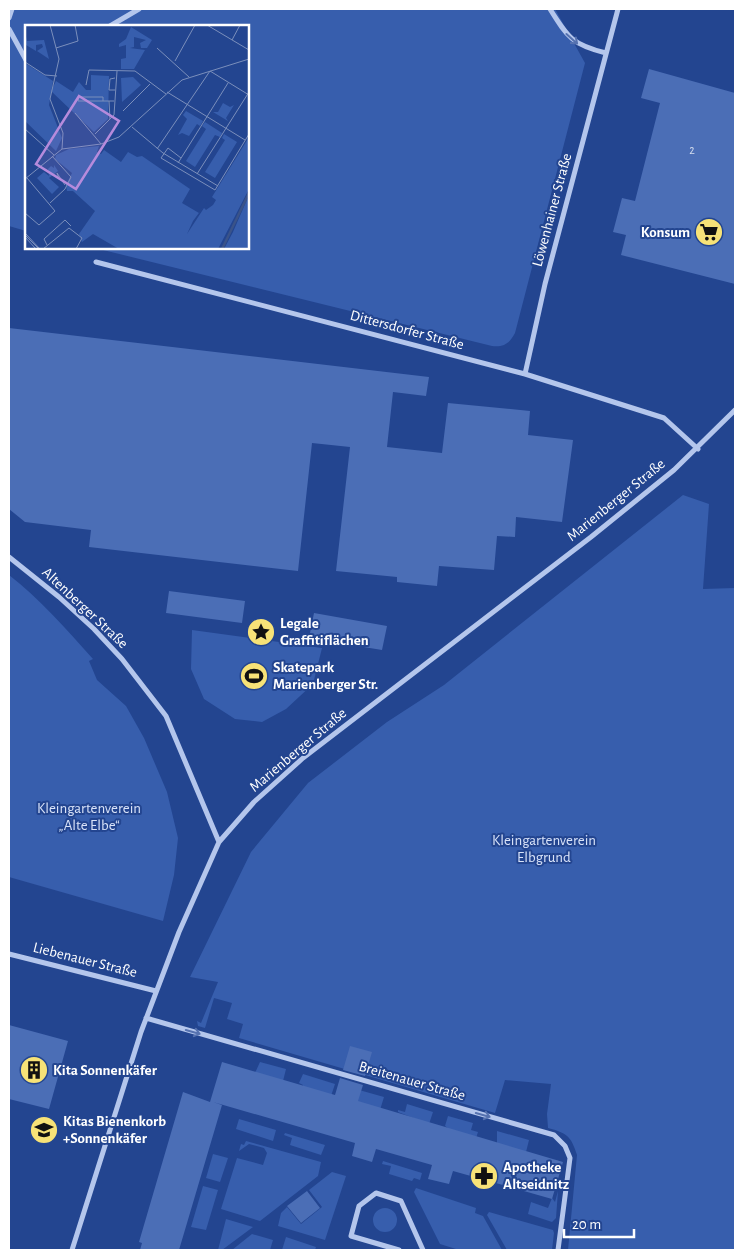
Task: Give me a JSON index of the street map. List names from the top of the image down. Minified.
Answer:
{"streets":{"street":["Löwenhainer Straße","Dittersdorfer Straße","Marienberger Straße","Altenberger Straße","Liebenauer Straße","Breitenauer Straße"]},"crossings":[["Löwenhainer Straße","Dittersdorfer Straße"],["Dittersdorfer Straße","Marienberger Straße"],["Marienberger Straße","Altenberger Straße"],["Marienberger Straße","Liebenauer Straße"],["Marienberger Straße","Breitenauer Straße"]],"one_way":["Breitenauer Straße"],"parks":["Kleingartenverein „Alte Elbe“","Kleingartenverein Elbgrund"],"places":{"supermarket":["Konsum"],"place":["Legale Graffitiflächen"],"sports":["Skatepark Marienberger Str."],"building":["Kita Sonnenkäfer"],"school or university":["Kitas Bienenkorb +Sonnenkäfer"],"pharmacy":["Apotheke Altseidnitz"]},"house_numbers":["2"],"scale_bar":"20 m"}
